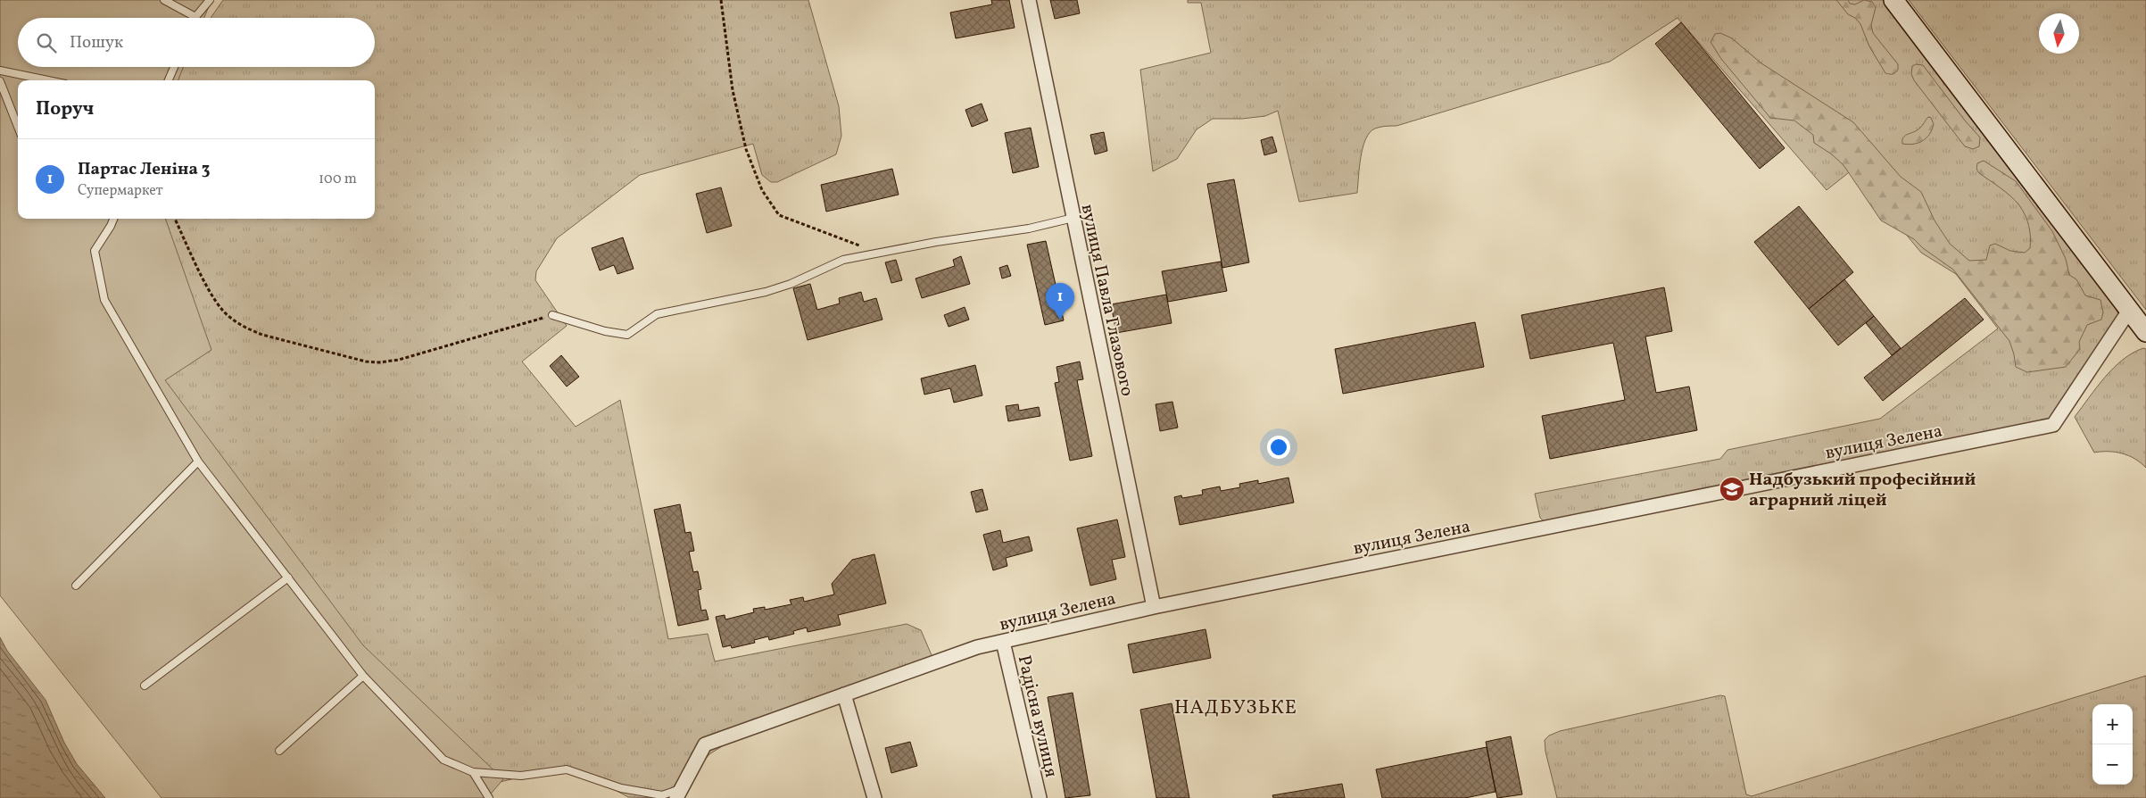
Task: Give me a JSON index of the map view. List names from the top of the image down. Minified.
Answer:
{"streets":{"street":["вулиця Павла Глазового","вулиця Зелена","Радісна вулиця"]},"crossings":[["вулиця Павла Глазового","вулиця Зелена"],["вулиця Зелена","Радісна вулиця"]],"districts":["НАДБУЗЬКЕ"],"places":{"school or university":["Надбузький професійний аграрний ліцей"]},"north":"bottom","page":{"search":"Пошук","heading":"Поруч","list":[{"mark":"1","name":"Партас Леніна 3","note":"Супермаркет","value":"100 m"}],"pins":"1","map_buttons":["+","−"]}}
